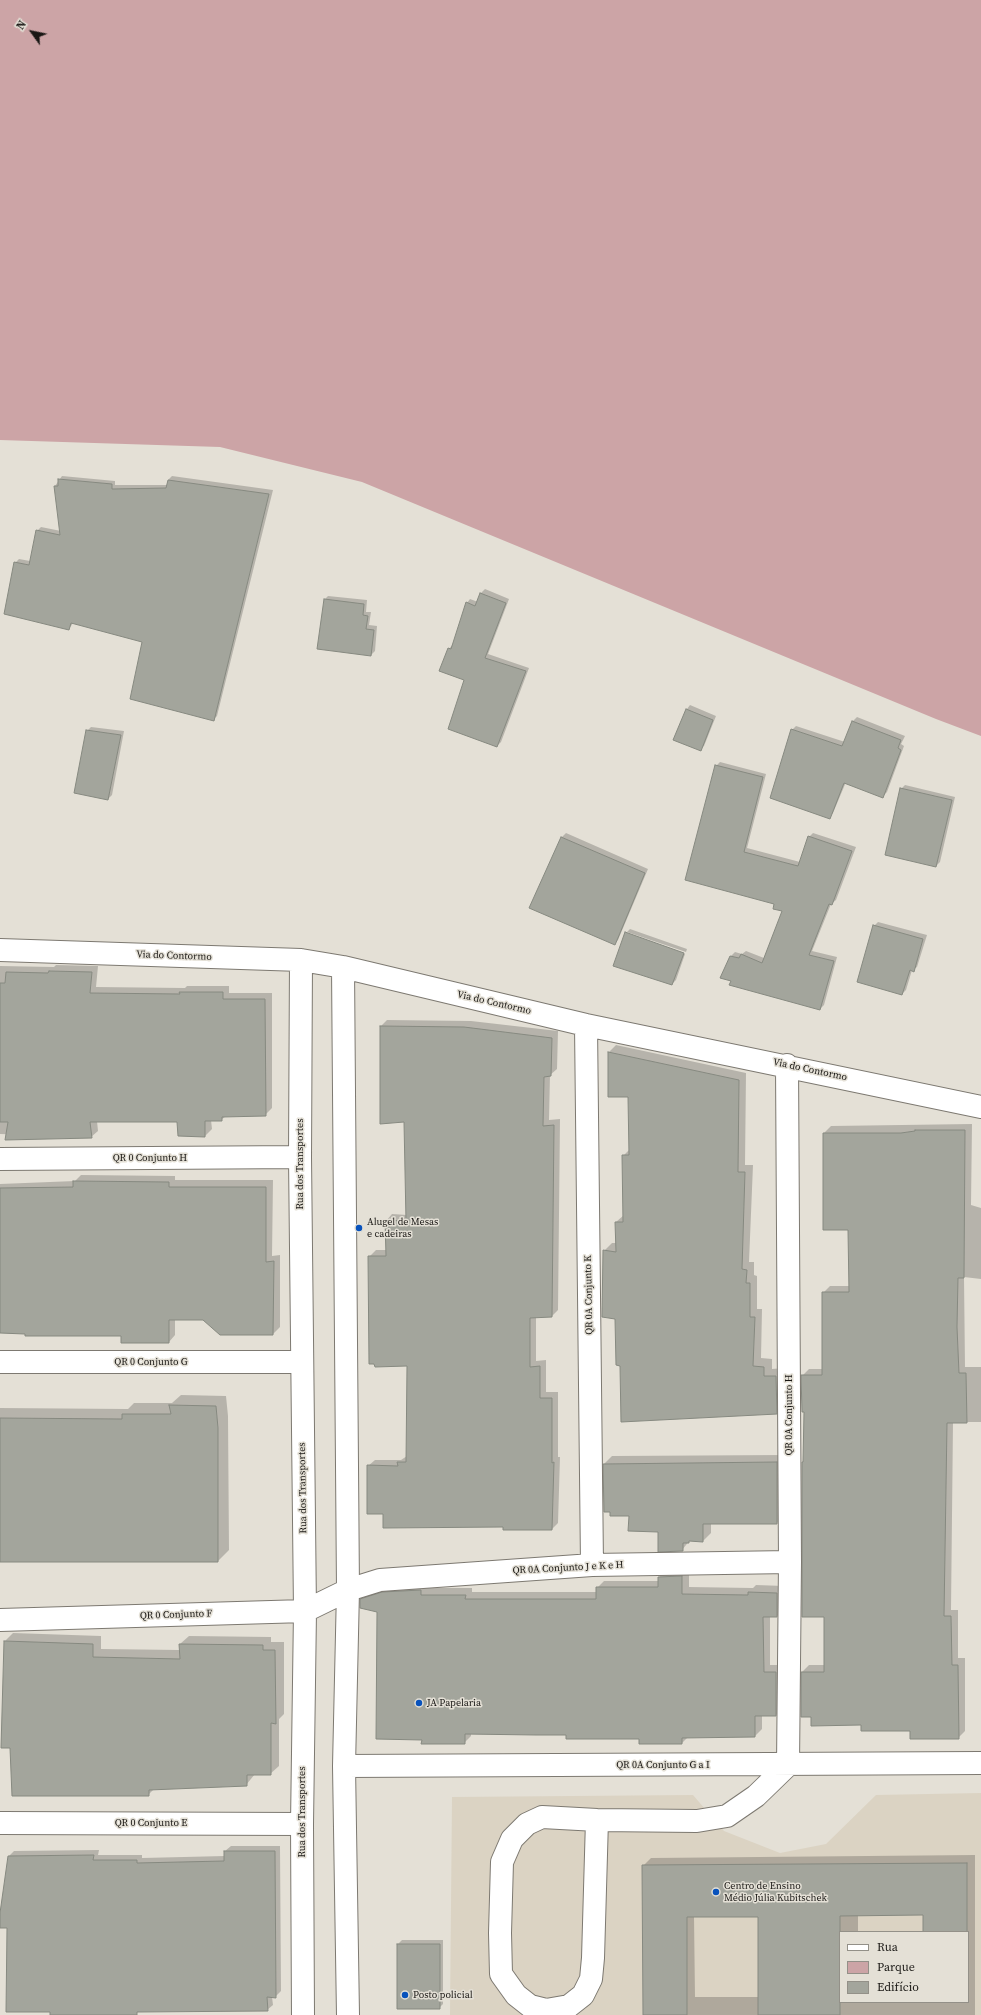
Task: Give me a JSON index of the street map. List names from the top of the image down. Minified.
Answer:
{"streets":{"street":["Via do Contormo","QR 0 Conjunto H","Rua dos Transportes","QR 0A Conjunto K","QR 0 Conjunto G","QR 0A Conjunto H","QR 0A Conjunto J e K e H","QR 0 Conjunto F","QR 0A Conjunto G a I","QR 0 Conjunto E"]},"crossings":[["Via do Contormo","Rua dos Transportes"],["Via do Contormo","QR 0A Conjunto K"],["Via do Contormo","QR 0A Conjunto H"],["QR 0 Conjunto H","Rua dos Transportes"],["Rua dos Transportes","QR 0 Conjunto G"],["Rua dos Transportes","QR 0 Conjunto F"],["Rua dos Transportes","QR 0 Conjunto E"],["QR 0A Conjunto K","QR 0A Conjunto J e K e H"],["QR 0A Conjunto H","QR 0A Conjunto J e K e H"],["QR 0A Conjunto H","QR 0A Conjunto G a I"],["QR 0A Conjunto J e K e H","QR 0 Conjunto F"]],"places":["Alugel de Mesas e cadeiras","JA Papelaria","Centro de Ensino Médio Júlia Kubitschek","Posto policial"],"legend":["Rua","Parque","Edifício"],"north":"top left"}
